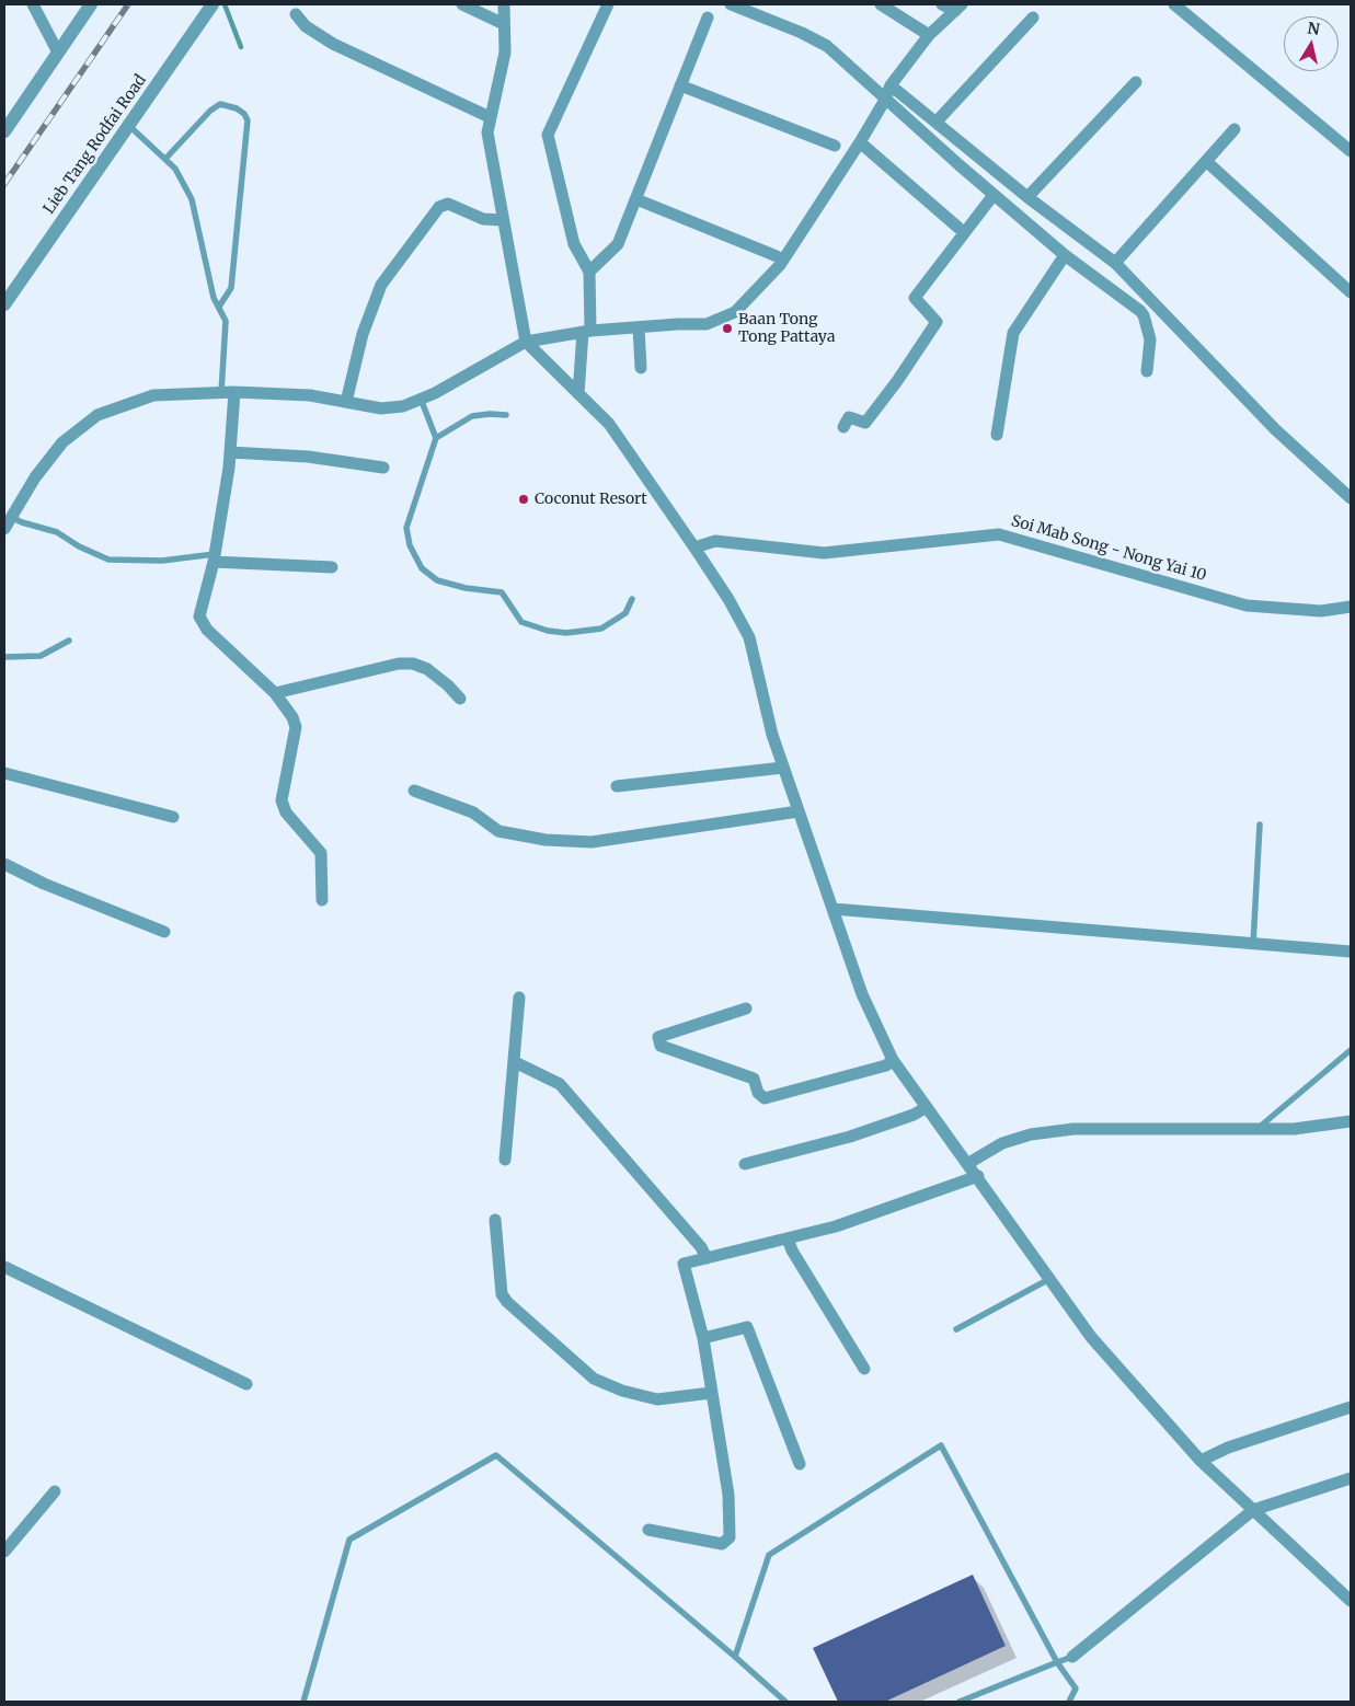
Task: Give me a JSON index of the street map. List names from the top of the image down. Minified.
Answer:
{"streets":{"street":["Lieb Tang Rodfai Road","Soi Mab Song - Nong Yai 10"]},"places":["Baan Tong Tong Pattaya","Coconut Resort"],"north":"top"}
